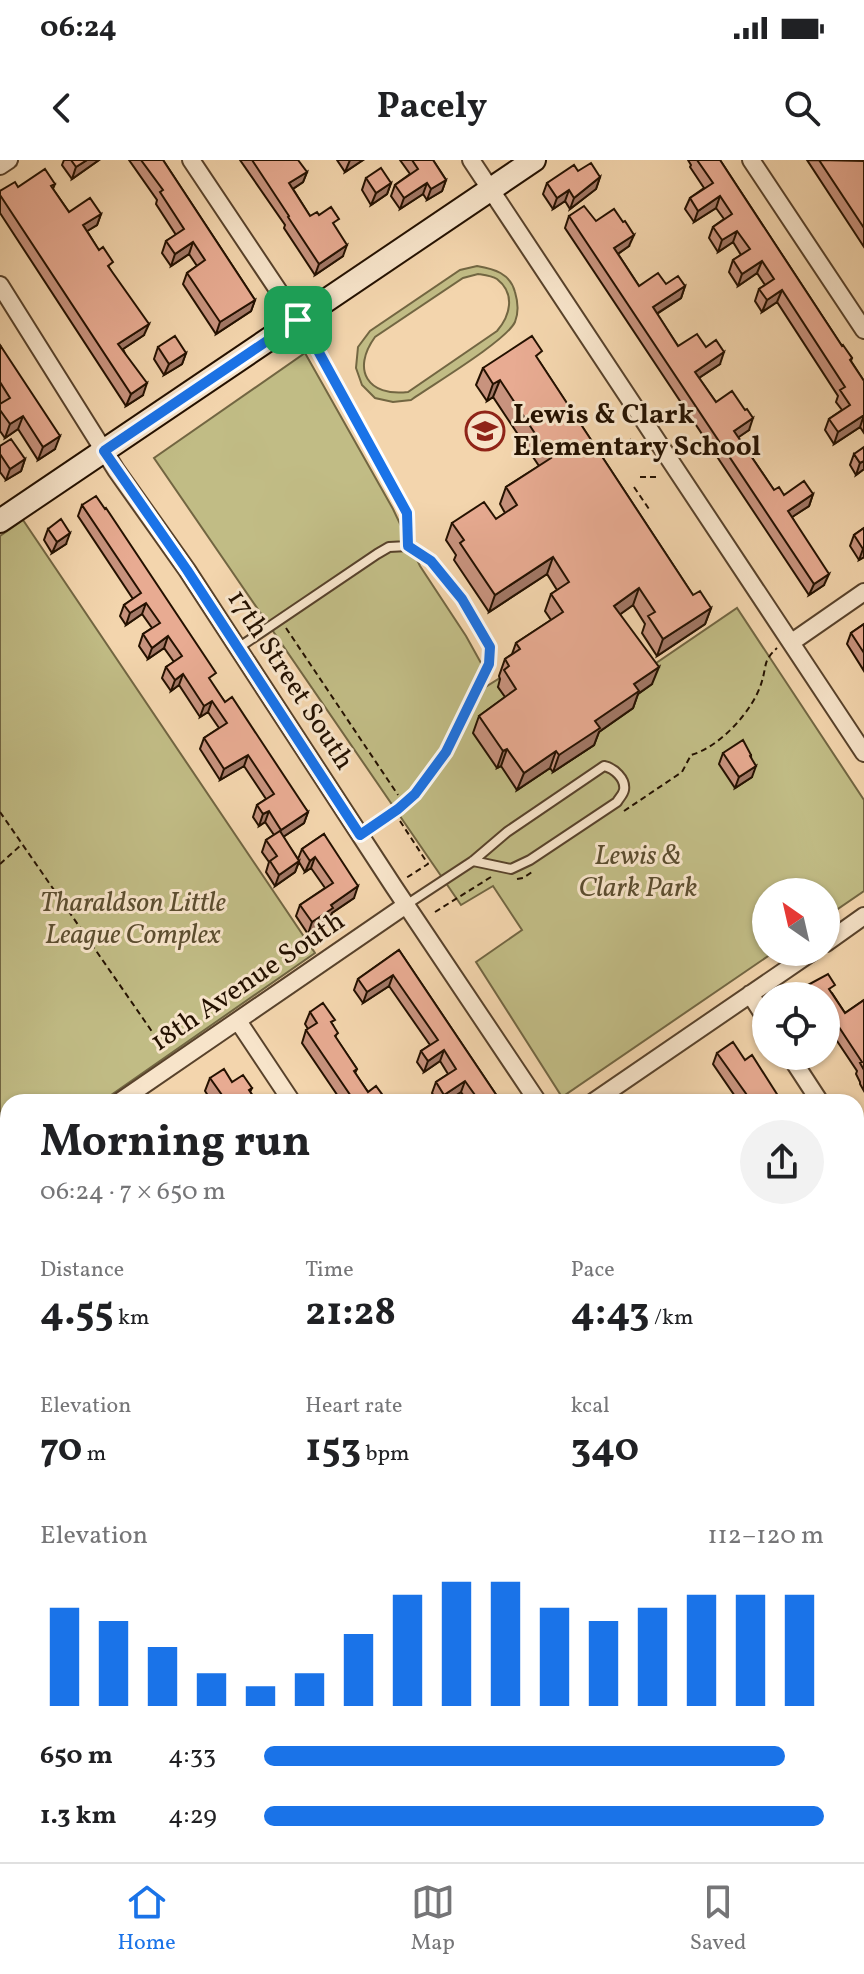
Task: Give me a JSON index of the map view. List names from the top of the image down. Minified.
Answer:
{"streets":{"street":["17th Street South","18th Avenue South"]},"crossings":[["17th Street South","18th Avenue South"]],"parks":["Lewis & Clark Park","Tharaldson Little League Complex"],"places":{"school or university":["Lewis & Clark Elementary School"]},"north":"top left","page":{"status":"06:24","header":"Pacely","heading":["Morning run","06:24 · 7 × 650 m"],"stats":[["Distance","4.55 km"],["Time","21:28"],["Pace","4:43 /km"],["Elevation","70 m"],["Heart rate","153 bpm"],["kcal","340"]],"chart":["Elevation","112–120 m"],"list":[{"name":"650 m","note":"4:33"},{"name":"1.3 km","note":"4:29"}],"tabs":["Home","Map","Saved"]}}
